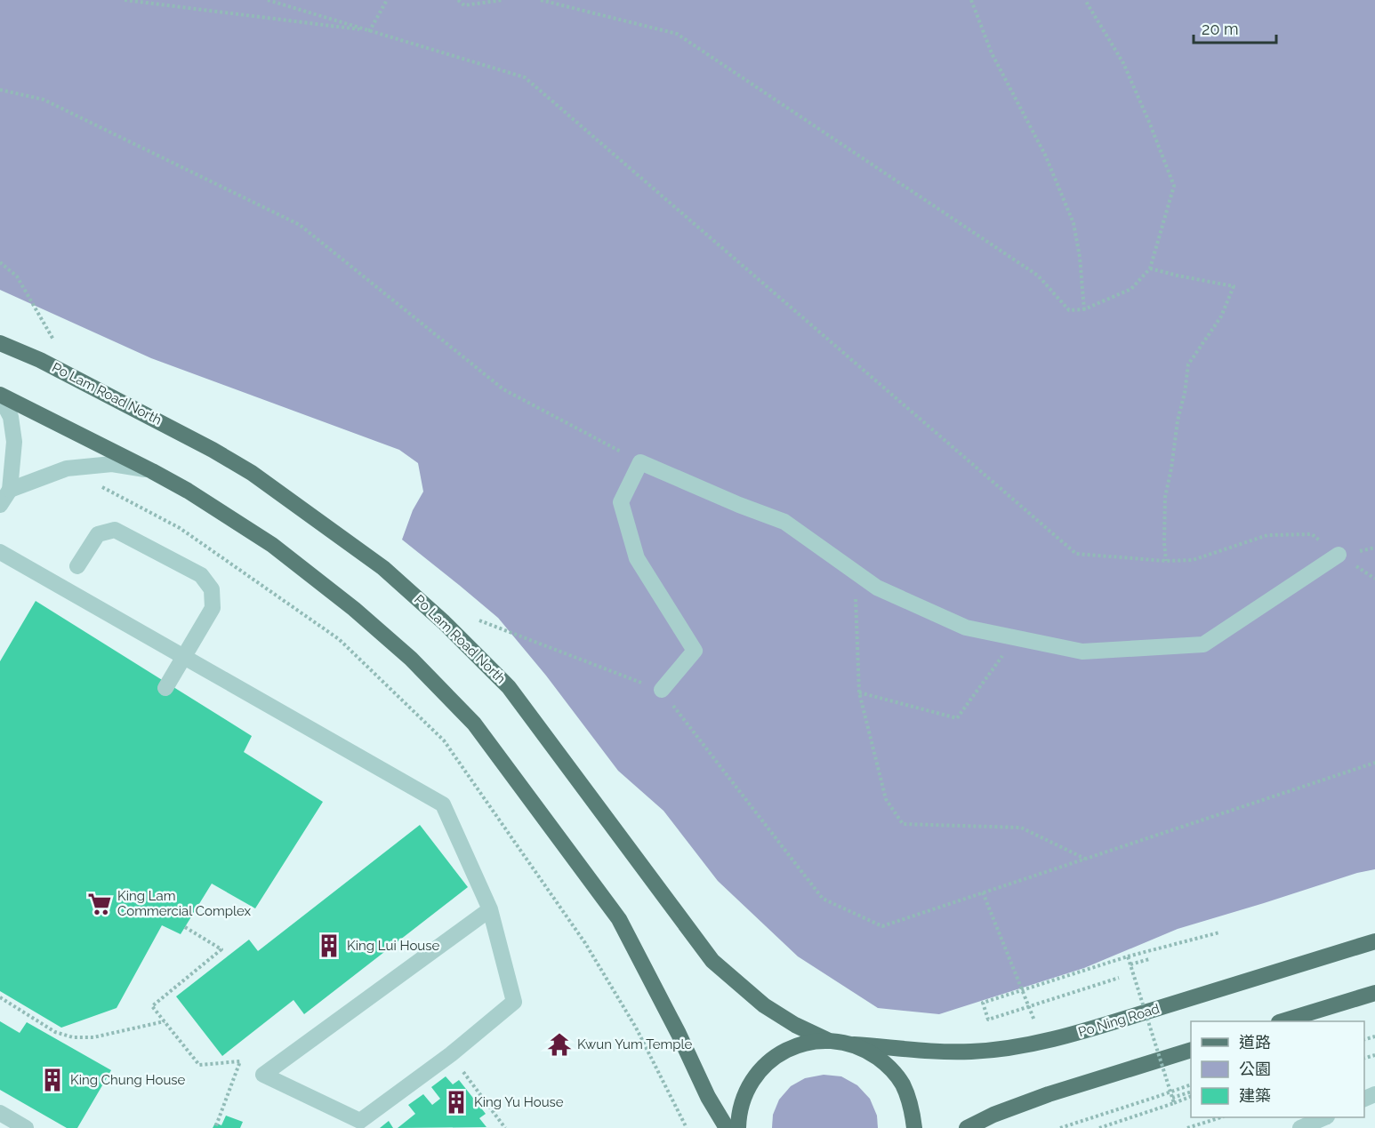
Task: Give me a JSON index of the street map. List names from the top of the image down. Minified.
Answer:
{"streets":{"main road":["Po Lam Road North","Po Ning Road"]},"places":{"supermarket":["King Lam Commercial Complex"],"building":["King Lui House","King Chung House","King Yu House"],"temple":["Kwun Yum Temple"]},"legend":["道路","公園","建築"],"scale_bar":"20 m"}
